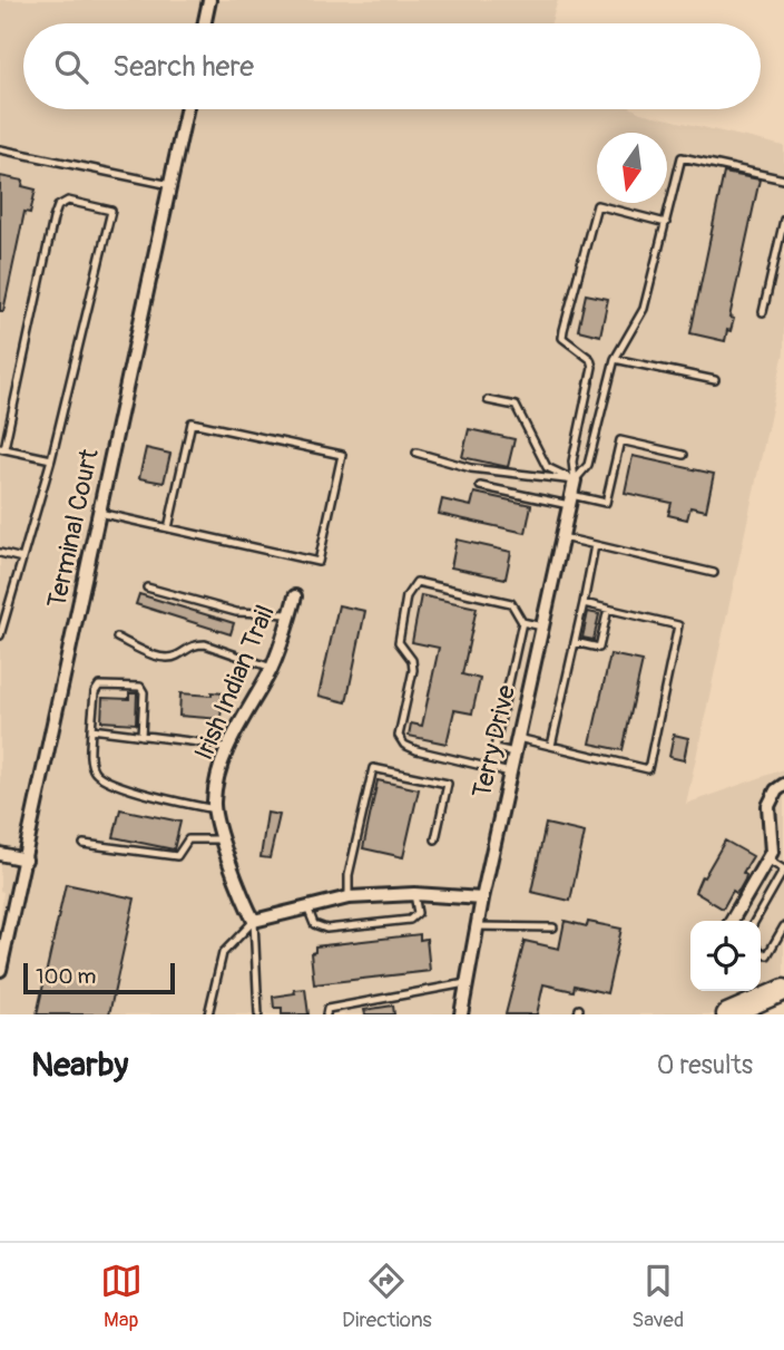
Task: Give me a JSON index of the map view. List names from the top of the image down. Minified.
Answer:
{"streets":{"street":["Terminal Court","Irish Indian Trail","Terry Drive"]},"scale_bar":"100 m","north":"bottom","page":{"search":"Search here","scale":"100 m","heading":["Nearby","0 results"],"nav":["Map","Directions","Saved"]}}
